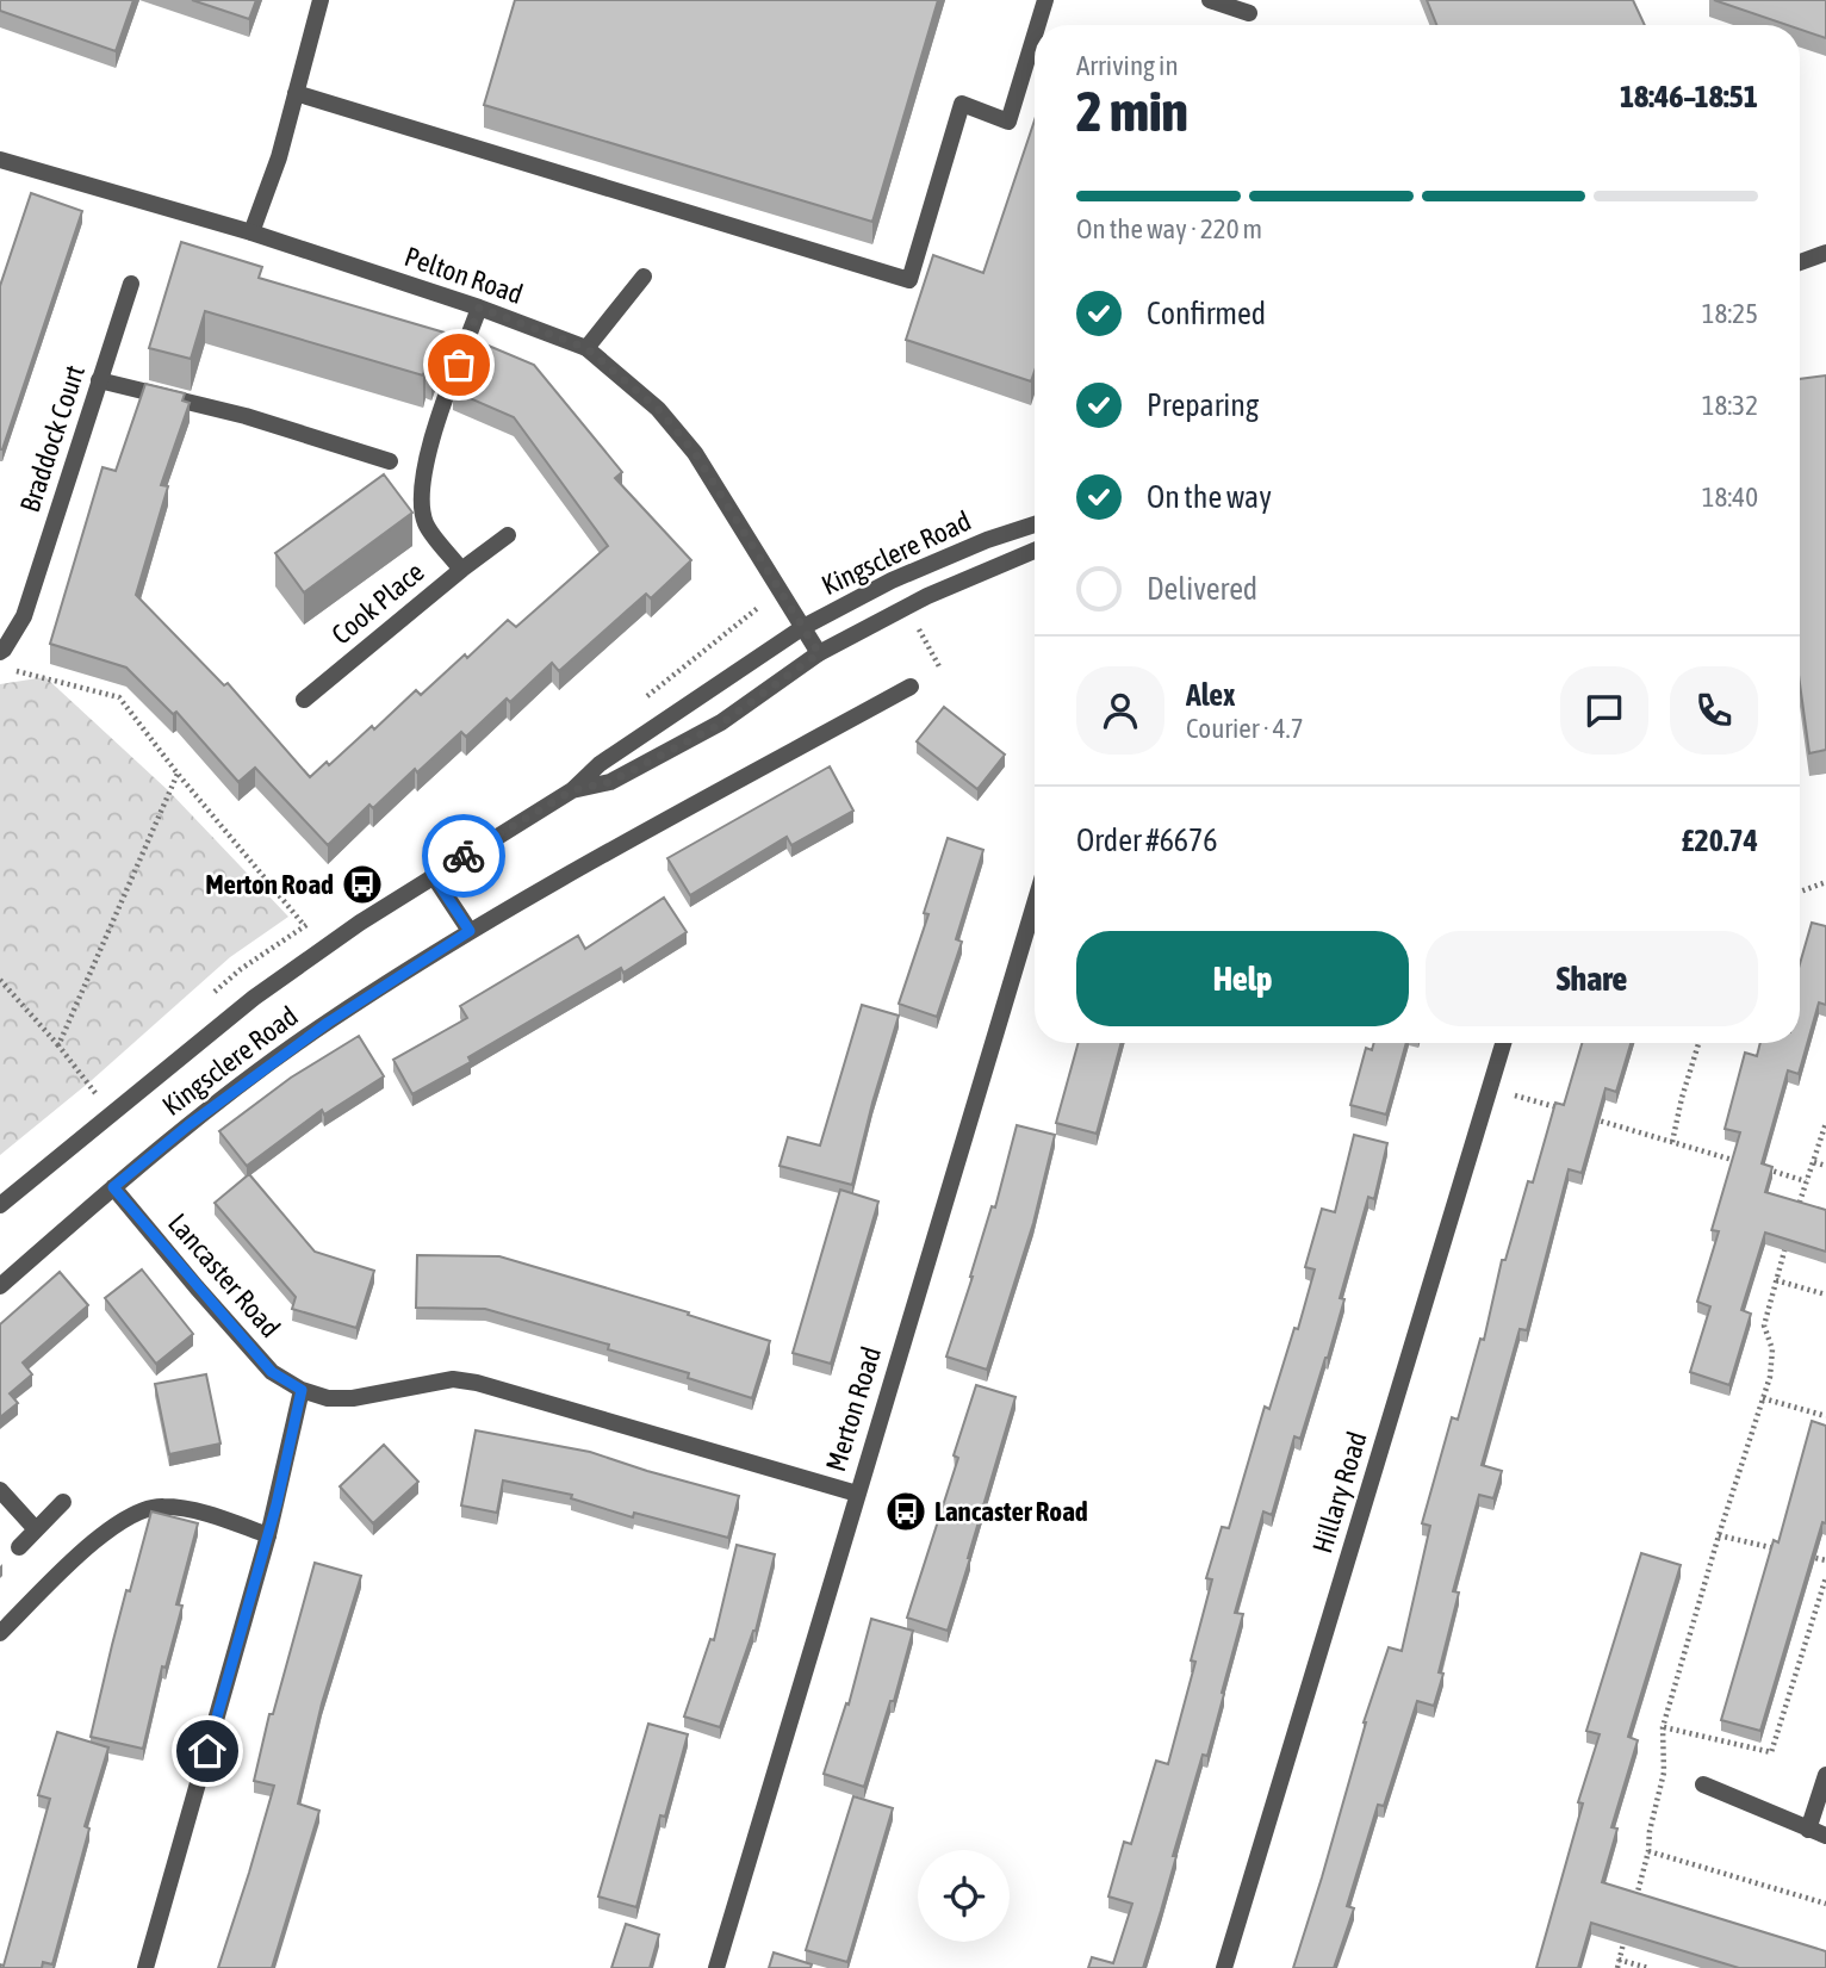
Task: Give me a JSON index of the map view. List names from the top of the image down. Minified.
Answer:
{"streets":{"street":["Pelton Road","Braddock Court","Kingsclere Road","Cook Place","Lancaster Road","Merton Road","Hillary Road"]},"crossings":[["Pelton Road","Kingsclere Road"],["Pelton Road","Cook Place"],["Kingsclere Road","Lancaster Road"],["Lancaster Road","Merton Road"]],"places":{"bus stop":["Merton Road","Lancaster Road"]},"page":{"heading":["2 min","Arriving in","18:46–18:51"],"panel":["Alex","Courier · 4.7","Order #6676","£20.74"],"bar":"On the way · 220 m","list":[["Confirmed","18:25"],["Preparing","18:32"],["On the way","18:40"],"Delivered"],"buttons":["Help","Share"]}}
